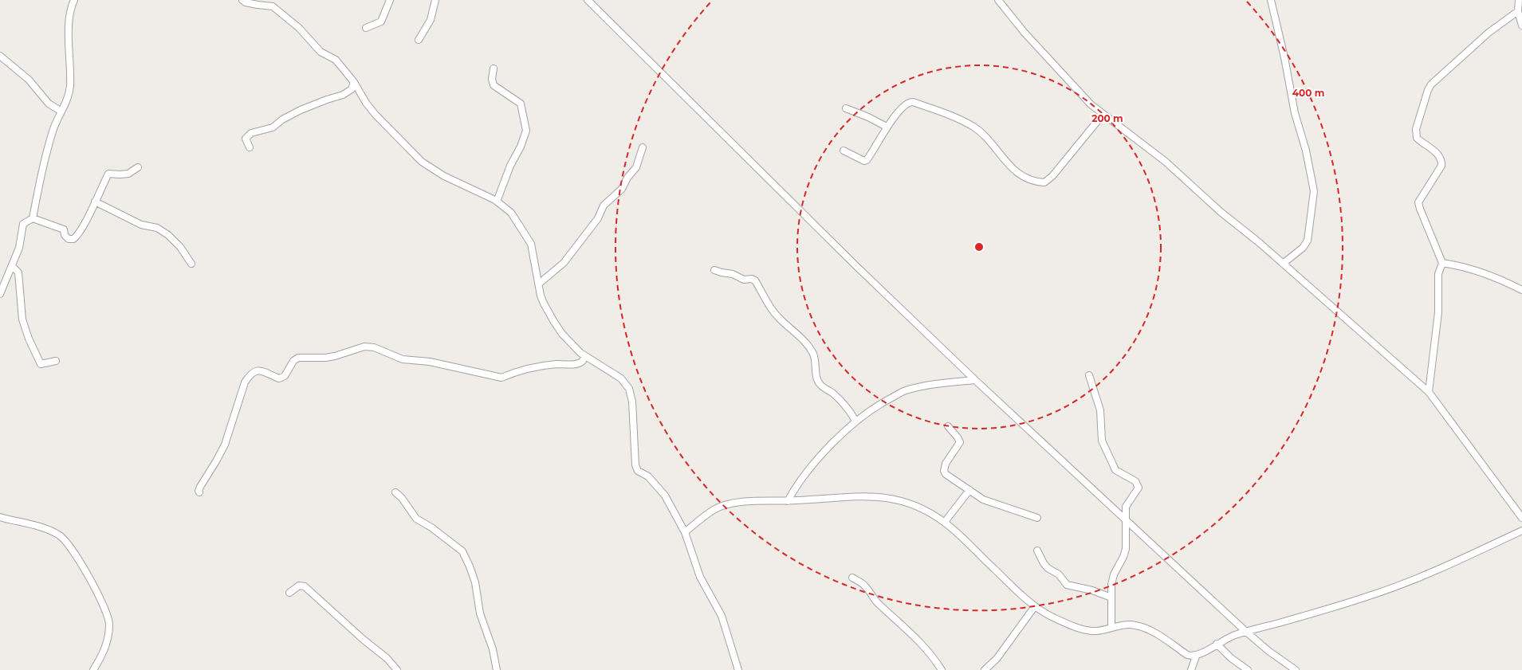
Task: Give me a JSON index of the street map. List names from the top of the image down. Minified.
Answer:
{"rings":["400 m","200 m"]}
